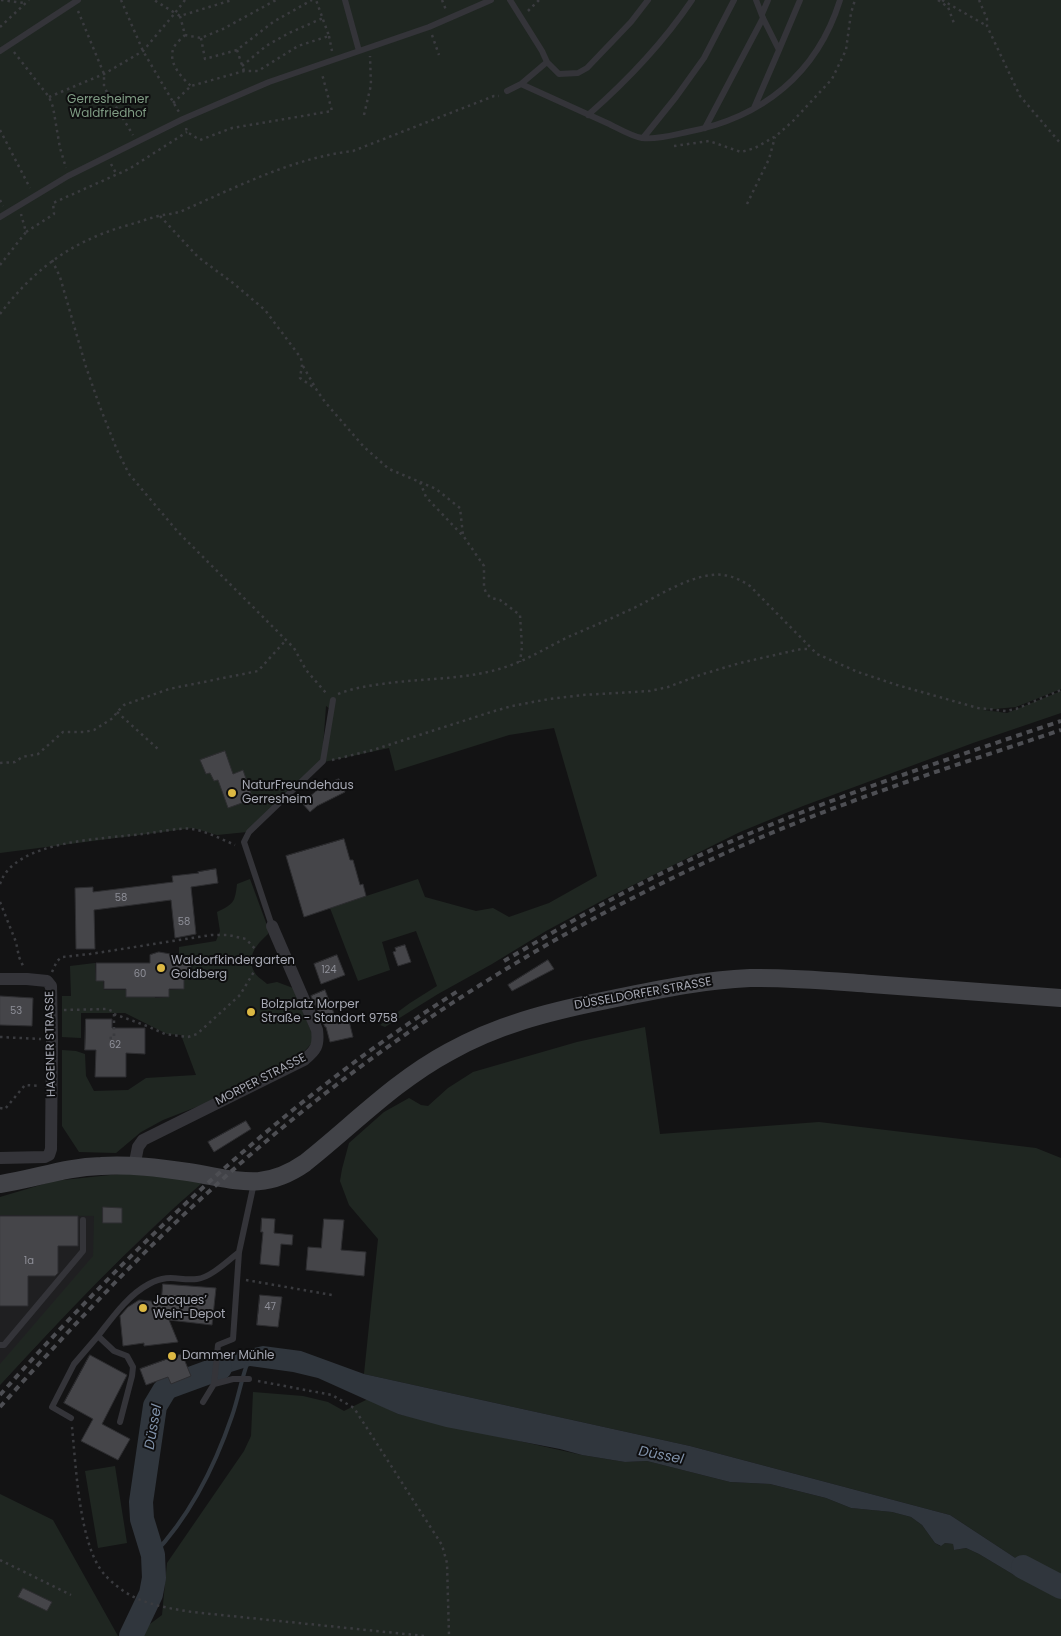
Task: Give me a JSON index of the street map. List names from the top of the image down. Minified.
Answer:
{"streets":{"main road":["DÜSSELDORFER STRASSE"],"street":["HAGENER STRASSE","MORPER STRASSE"]},"water":["Düssel"],"parks":["Gerresheimer Waldfriedhof"],"places":["NaturFreundehaus Gerresheim","Waldorfkindergarten Goldberg","Bolzplatz Morper Straße - Standort 9758","Jacques’ Wein-Depot","Dammer Mühle"],"house_numbers":["58","58","124","60","53","62","1a","47"]}
